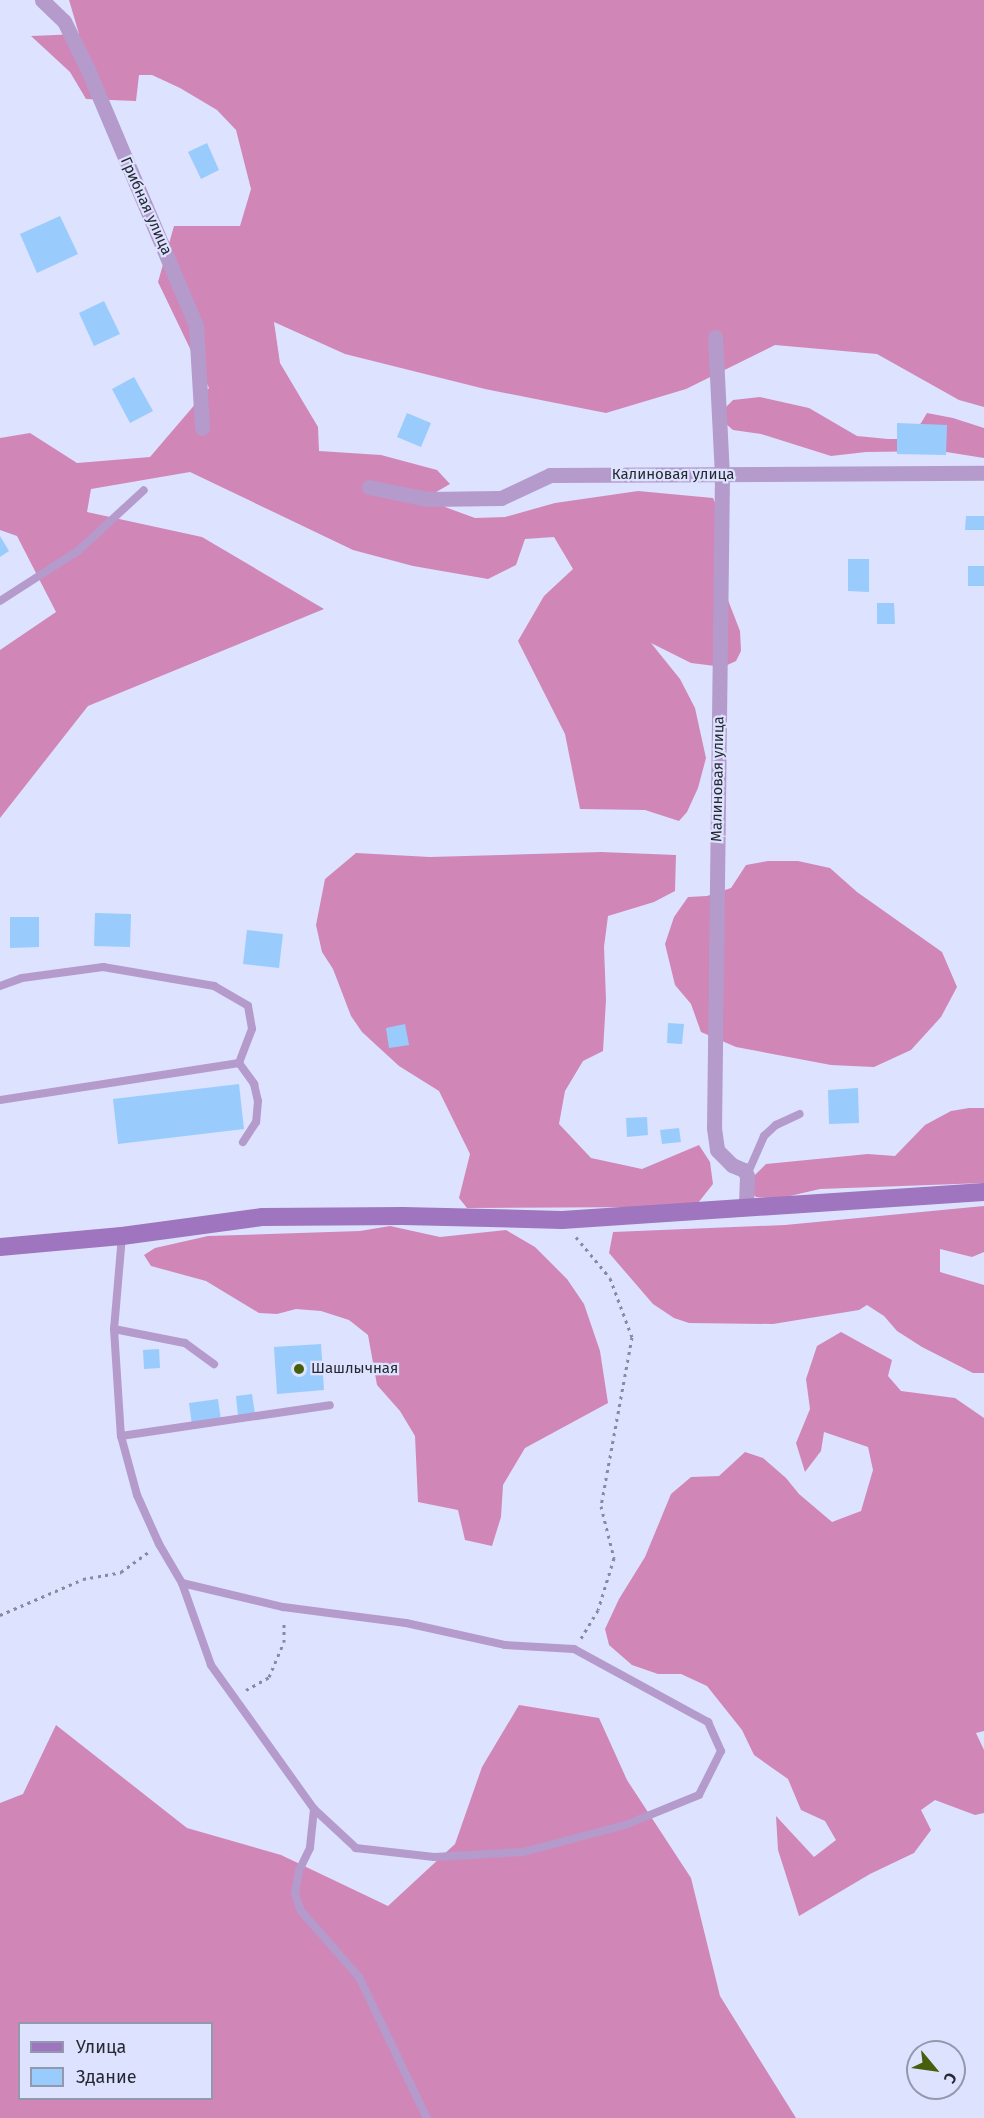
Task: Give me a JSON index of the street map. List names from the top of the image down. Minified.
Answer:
{"streets":{"street":["Грибная улица","Калиновая улица","Малиновая улица"]},"crossings":[["Калиновая улица","Малиновая улица"]],"places":["Шашлычная"],"legend":["Улица","Здание"],"north":"bottom right"}
